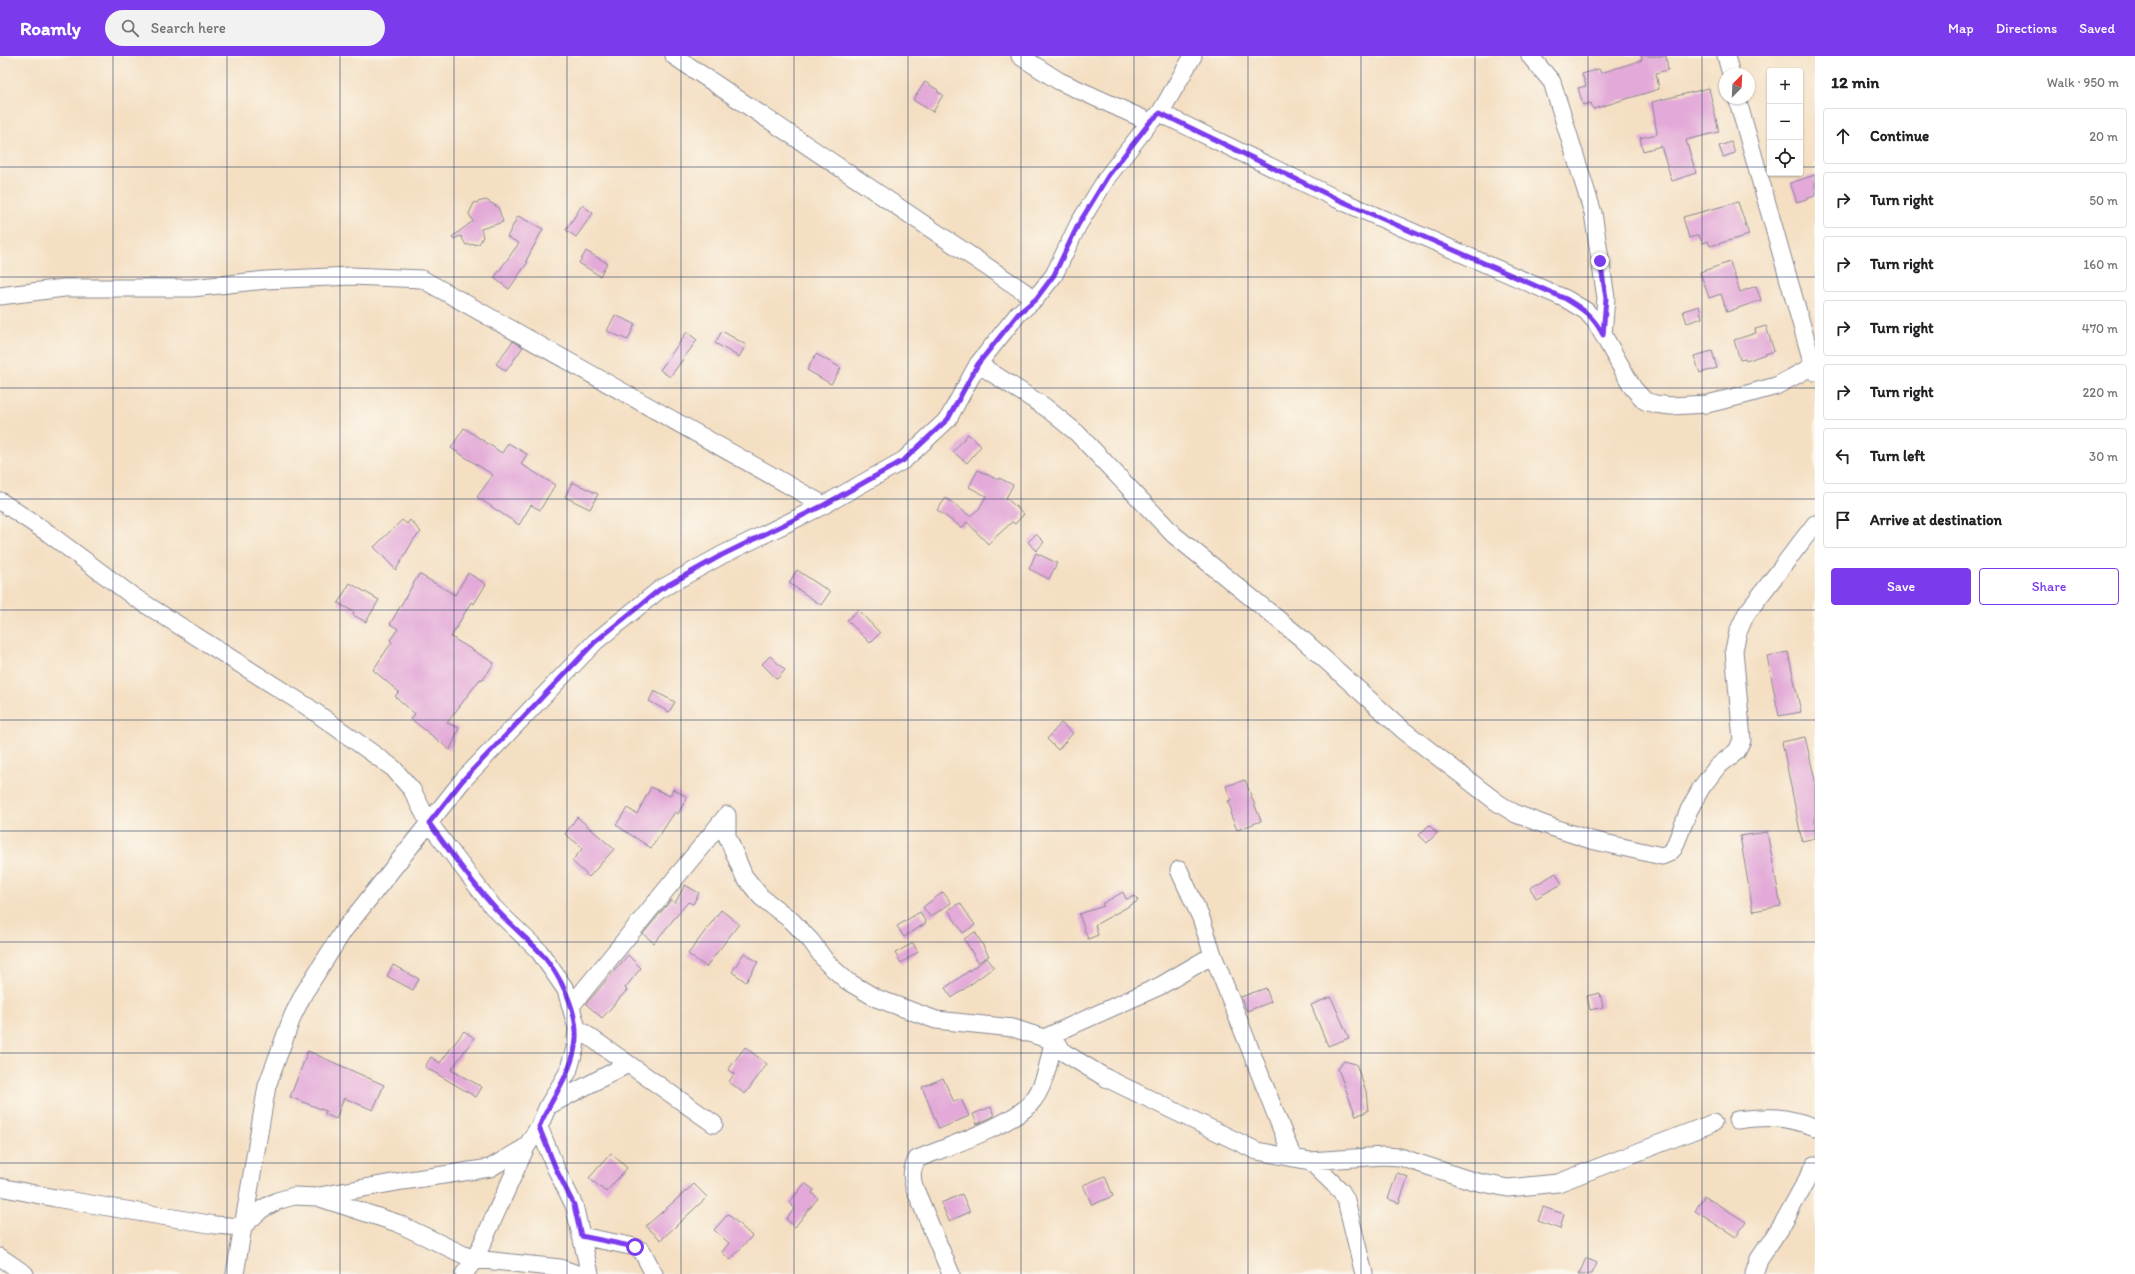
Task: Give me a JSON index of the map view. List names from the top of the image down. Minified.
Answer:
{"north":"top right","page":{"header":"Roamly","search":"Search here","nav":["Map","Directions","Saved"],"heading":["12 min","Walk · 950 m"],"map_buttons":["+","−"],"list":[["Continue","20 m"],["Turn right","50 m"],["Turn right","160 m"],["Turn right","470 m"],["Turn right","220 m"],["Turn left","30 m"],"Arrive at destination"],"buttons":["Save","Share"]}}
